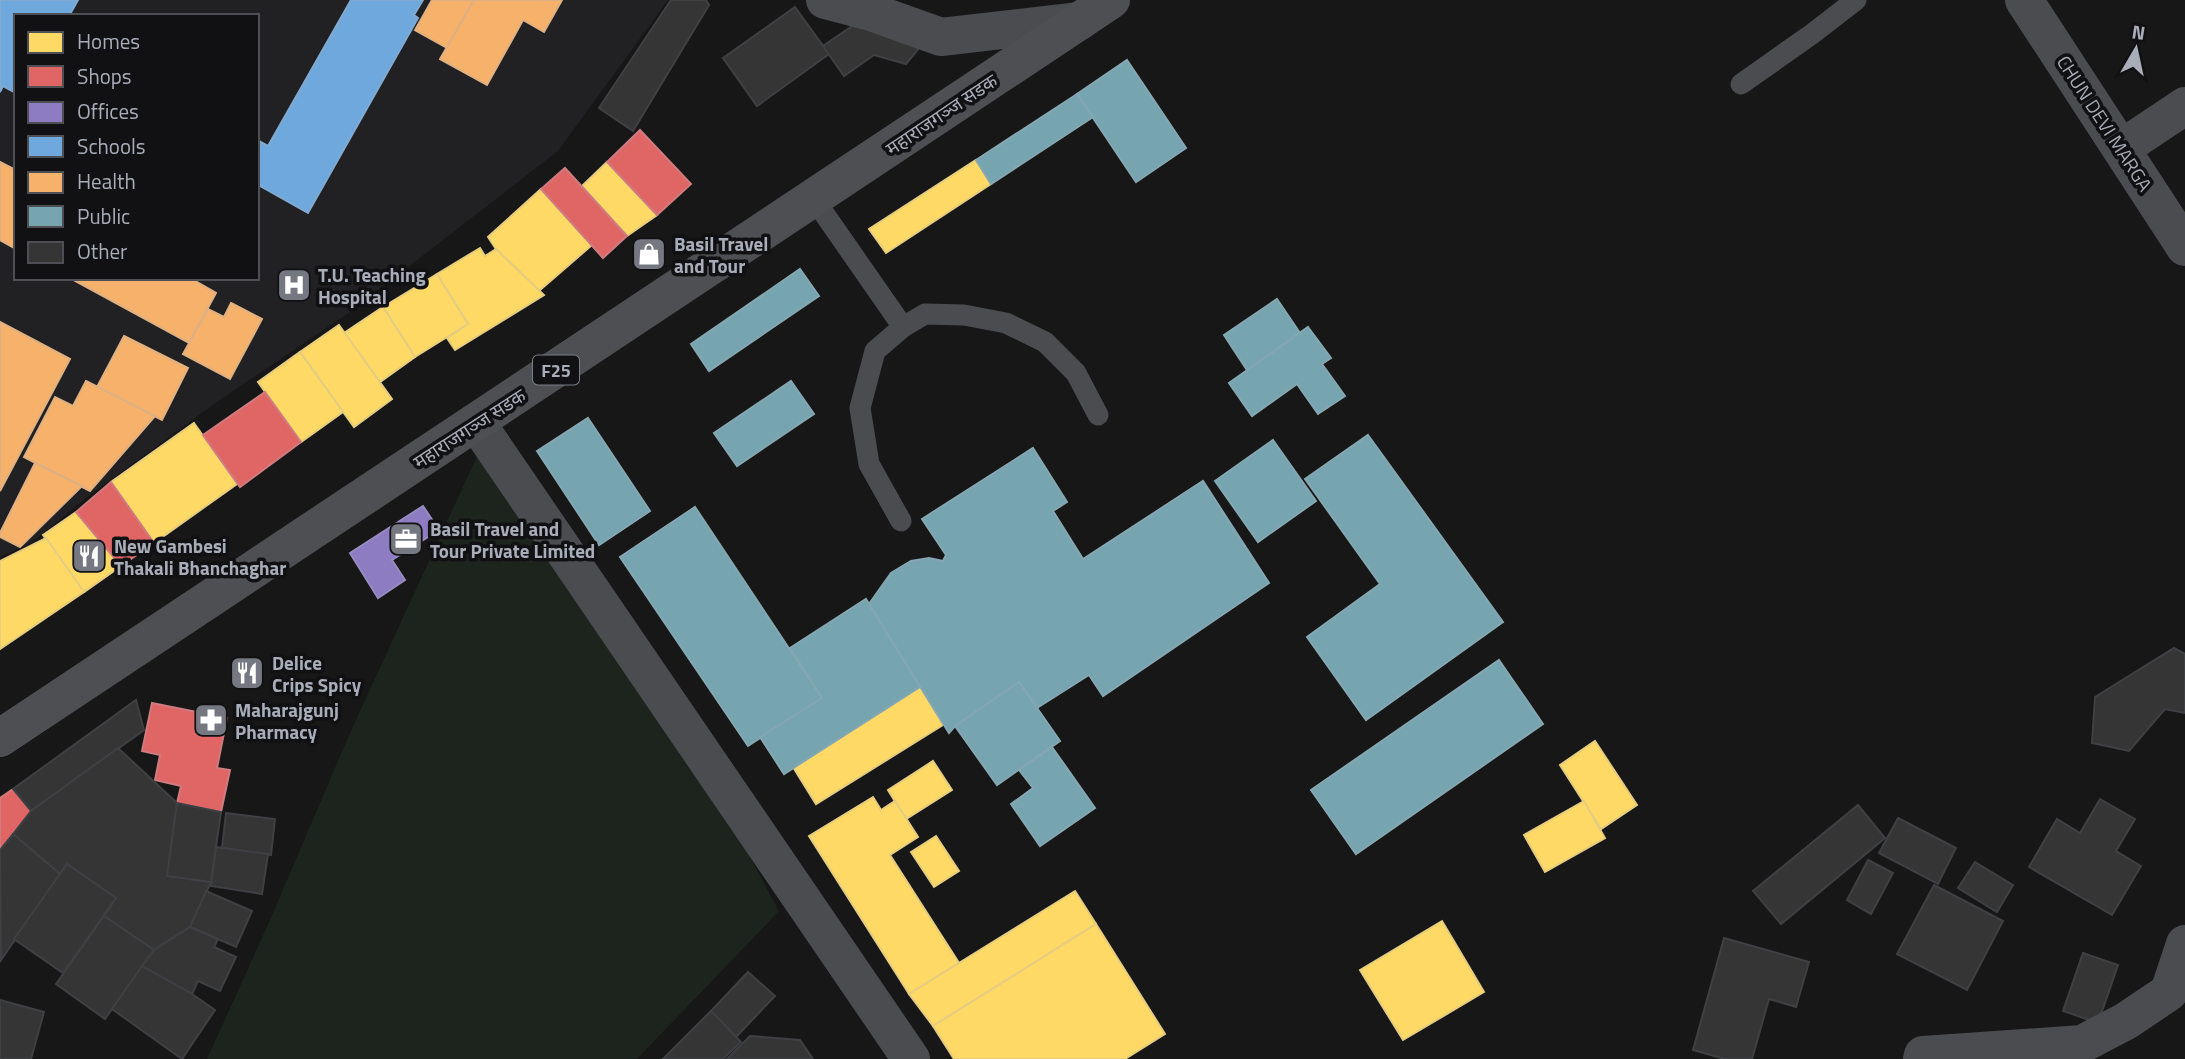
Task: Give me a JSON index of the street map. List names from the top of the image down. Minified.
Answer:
{"streets":{"main road":["महाराजगञ्ज सडक","F25"],"street":["CHUN DEVI MARGA"]},"places":{"shop":["Basil Travel and Tour"],"hospital":["T.U. Teaching Hospital"],"office":["Basil Travel and Tour Private Limited"],"restaurant":["New Gambesi Thakali Bhanchaghar","Delice Crips Spicy"],"pharmacy":["Maharajgunj Pharmacy"]},"legend":["Homes","Shops","Offices","Schools","Health","Public","Other"],"north":"top"}
